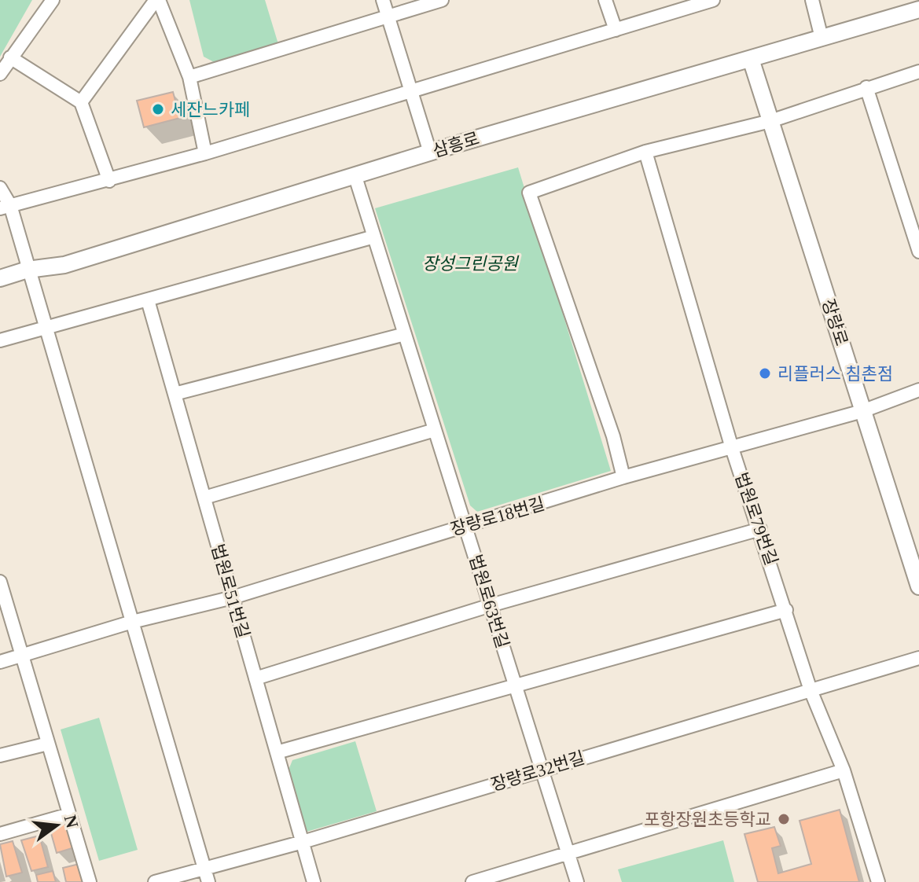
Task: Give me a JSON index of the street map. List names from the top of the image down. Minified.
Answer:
{"streets":{"main road":["삼흥로","장량로"],"street":["장량로18번길","법원로79번길","법원로51번길","법원로63번길","장량로32번길"]},"crossings":[["삼흥로","장량로"],["삼흥로","법원로63번길"],["장량로","장량로18번길"],["장량로18번길","법원로79번길"],["장량로18번길","법원로51번길"],["장량로18번길","법원로63번길"],["법원로79번길","장량로32번길"],["법원로51번길","장량로32번길"],["법원로63번길","장량로32번길"]],"parks":["장성그린공원"],"places":["세잔느카페","리플러스 침촌점","포항장원초등학교"],"north":"right"}
